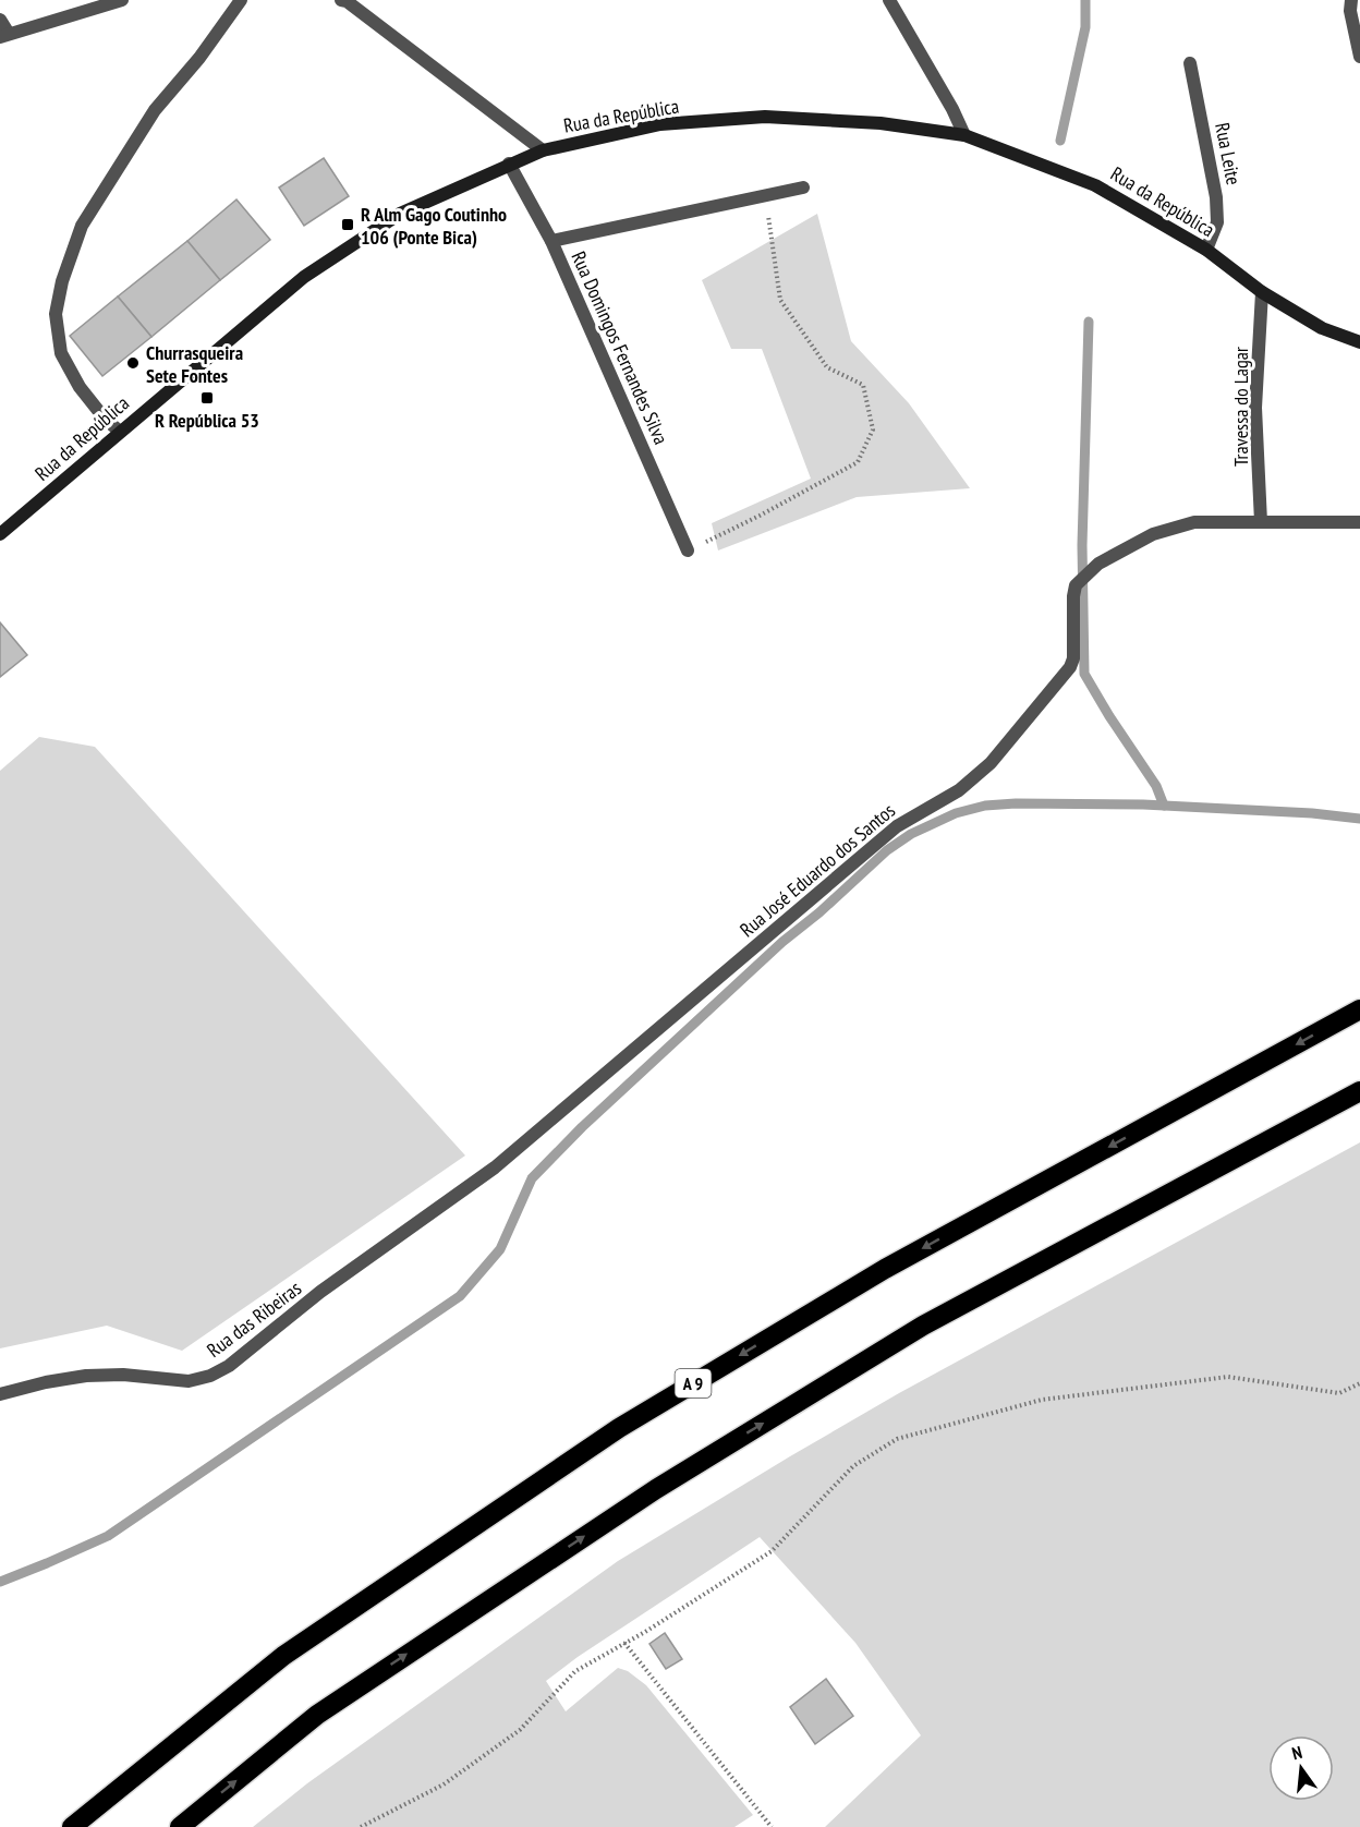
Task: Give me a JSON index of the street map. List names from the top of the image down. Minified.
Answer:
{"streets":{"highway":["A 9"],"main road":["Rua da República"],"street":["Rua Leite","Rua Domingos Fernandes Silva","Travessa do Lagar","Rua José Eduardo dos Santos","Rua das Ribeiras"]},"crossings":[["Rua da República","Rua Leite"],["Rua da República","Rua Domingos Fernandes Silva"],["Rua da República","Travessa do Lagar"],["Travessa do Lagar","Rua José Eduardo dos Santos"],["Rua José Eduardo dos Santos","Rua das Ribeiras"]],"places":{"transit":["R Alm Gago Coutinho 106 (Ponte Bica)","R República 53"],"other":["Churrasqueira Sete Fontes"]},"north":"top"}
